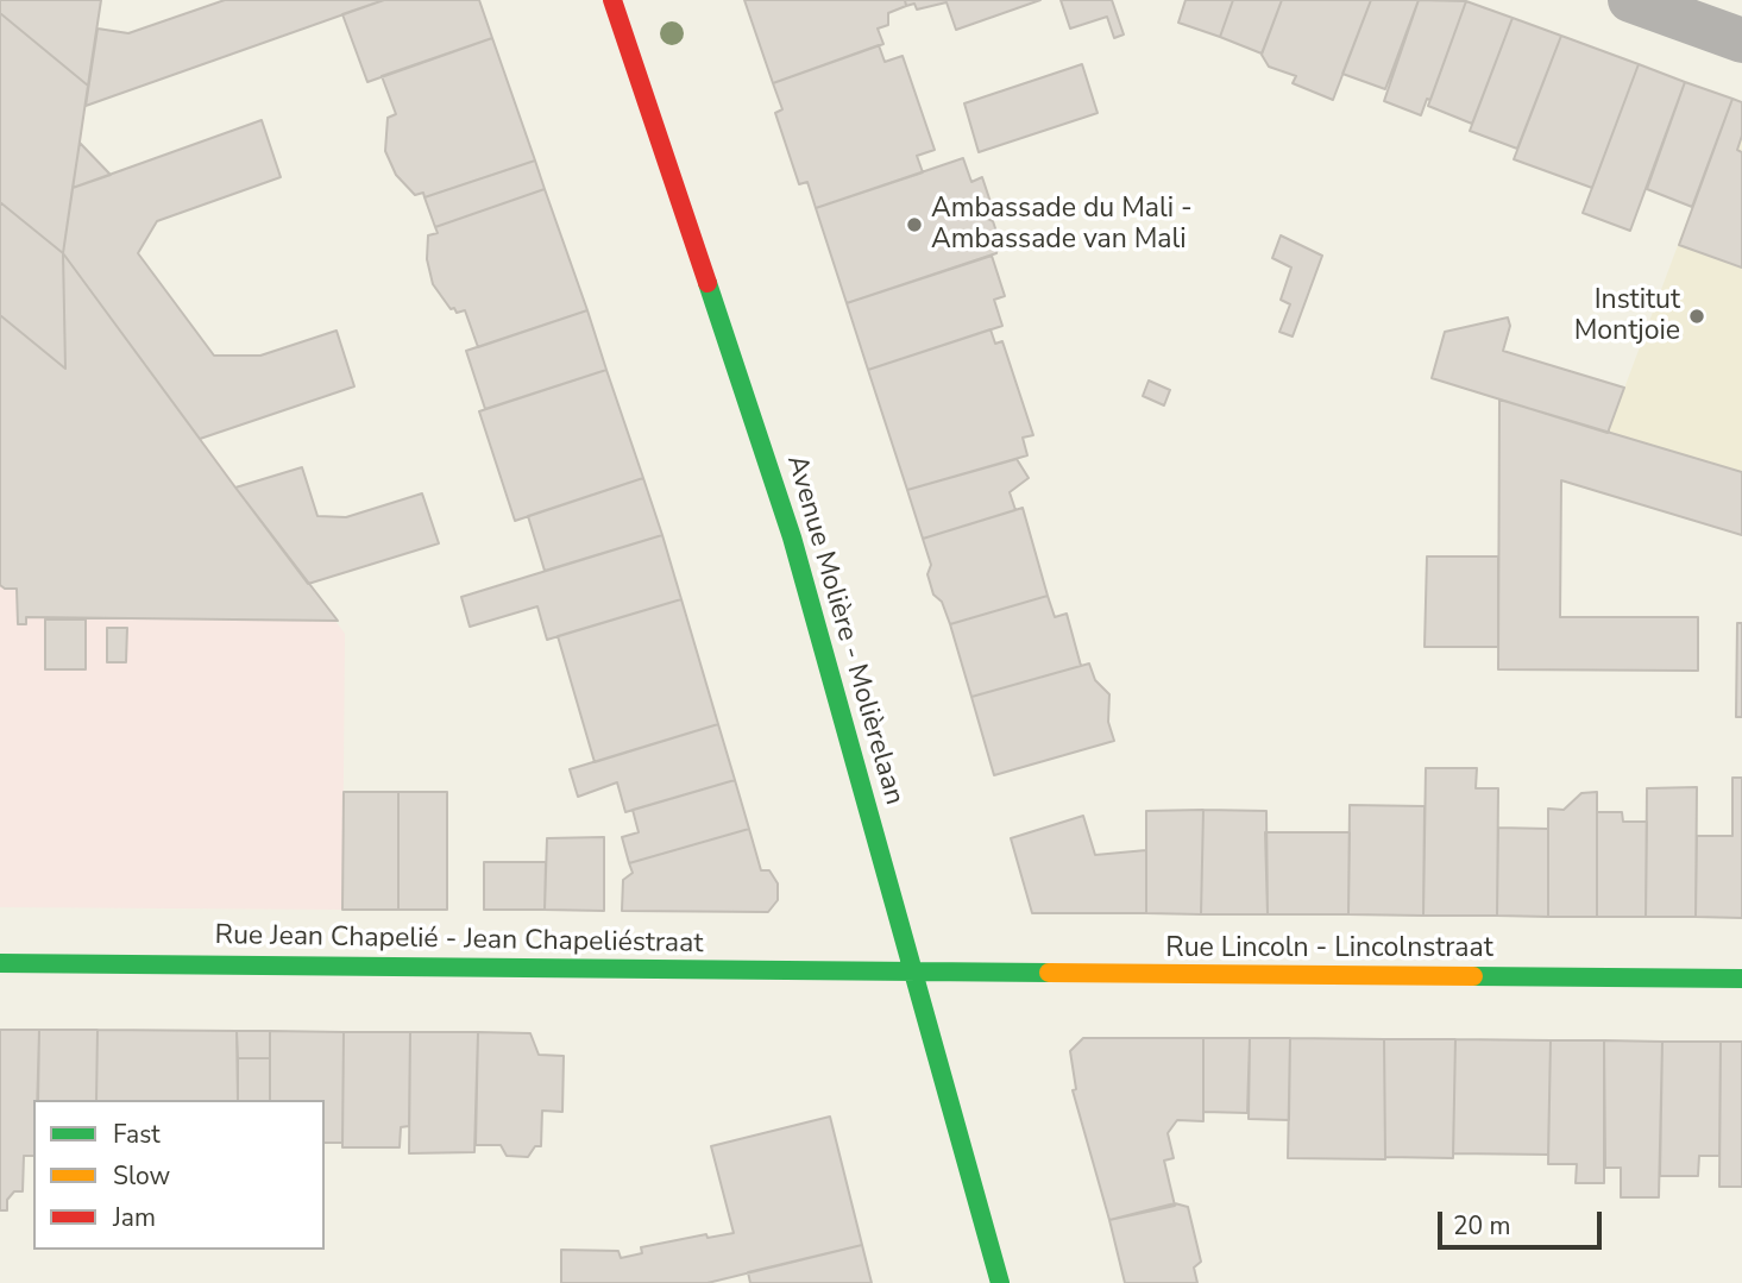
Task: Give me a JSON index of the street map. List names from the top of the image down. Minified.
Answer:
{"streets":{"street":["Avenue Molière - Molièrelaan","Rue Jean Chapelié - Jean Chapeliéstraat","Rue Lincoln - Lincolnstraat"]},"crossings":[["Avenue Molière - Molièrelaan","Rue Jean Chapelié - Jean Chapeliéstraat"],["Avenue Molière - Molièrelaan","Rue Lincoln - Lincolnstraat"],["Rue Jean Chapelié - Jean Chapeliéstraat","Rue Lincoln - Lincolnstraat"]],"places":["Ambassade du Mali - Ambassade van Mali","Institut Montjoie"],"legend":["Fast","Slow","Jam"],"scale_bar":"20 m"}
